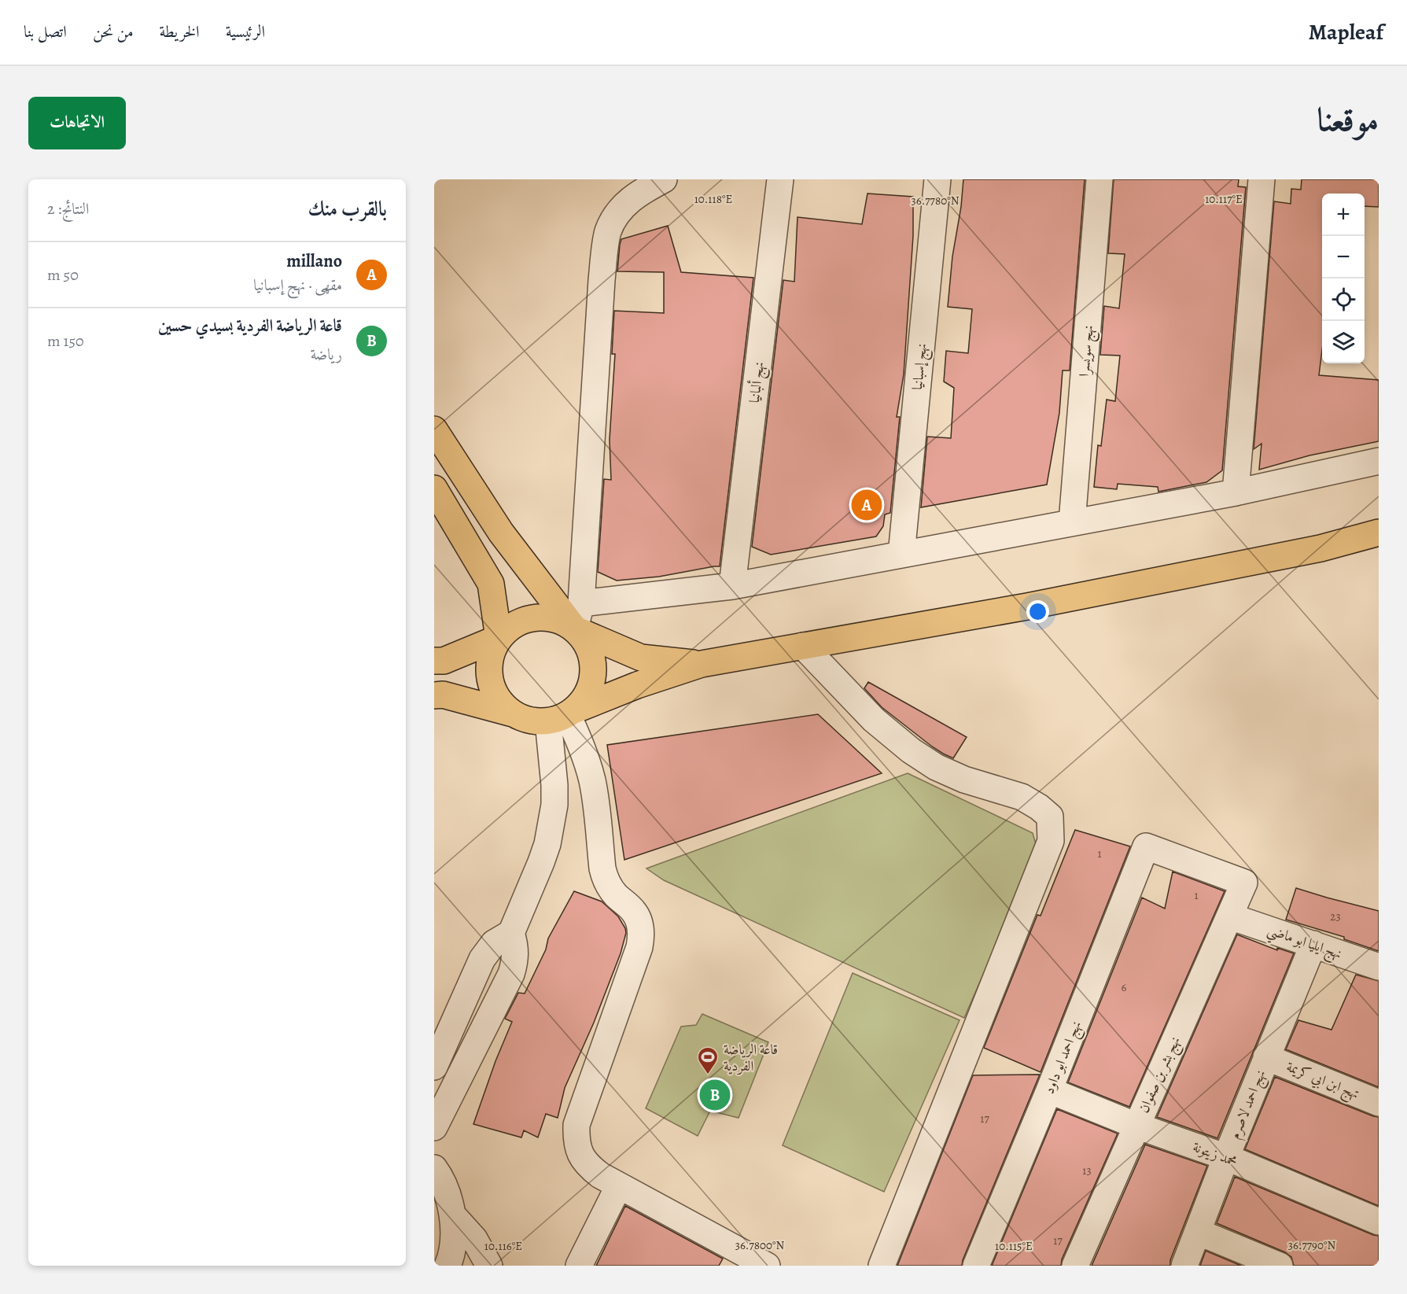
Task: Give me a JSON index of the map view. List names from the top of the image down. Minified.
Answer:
{"streets":{"street":["نهج سويسرا","نهج إسبانيا","نهج ألبانيا","نهج ايليا ابو ماضي","نهج احمد ابو داود","نهج بشر بن صفوان","تهج ابن ابي كريمة","نهج احمد لاصرم","محمد زيتونة"]},"crossings":[["نهج ايليا ابو ماضي","نهج بشر بن صفوان"],["نهج ايليا ابو ماضي","نهج احمد لاصرم"],["نهج احمد ابو داود","نهج بشر بن صفوان"],["نهج احمد ابو داود","محمد زيتونة"],["نهج بشر بن صفوان","محمد زيتونة"],["تهج ابن ابي كريمة","نهج احمد لاصرم"],["نهج احمد لاصرم","محمد زيتونة"]],"places":{"sports":["قاعة الرياضة الفردية"]},"house_numbers":["1","1","23","6","17","13","17"],"page":{"header":"Mapleaf","nav":["الرئيسية","الخريطة","من نحن","اتصل بنا"],"title":"موقعنا","buttons":"الاتجاهات","heading":["بالقرب منك","النتائج: 2"],"map_buttons":["+","−"],"list":[{"mark":"A","name":"millano","note":"مقهى · نهج إسبانيا","value":"50 m"},{"mark":"B","name":"قاعة الرياضة الفردية بسيدي حسين","note":"رياضة","value":"150 m"}],"pins":["A","B"]},"coordinates":["10.118°E","10.117°E","36.7780°N","36.7800°N","36.7790°N","10.116°E","10.115°E"]}
